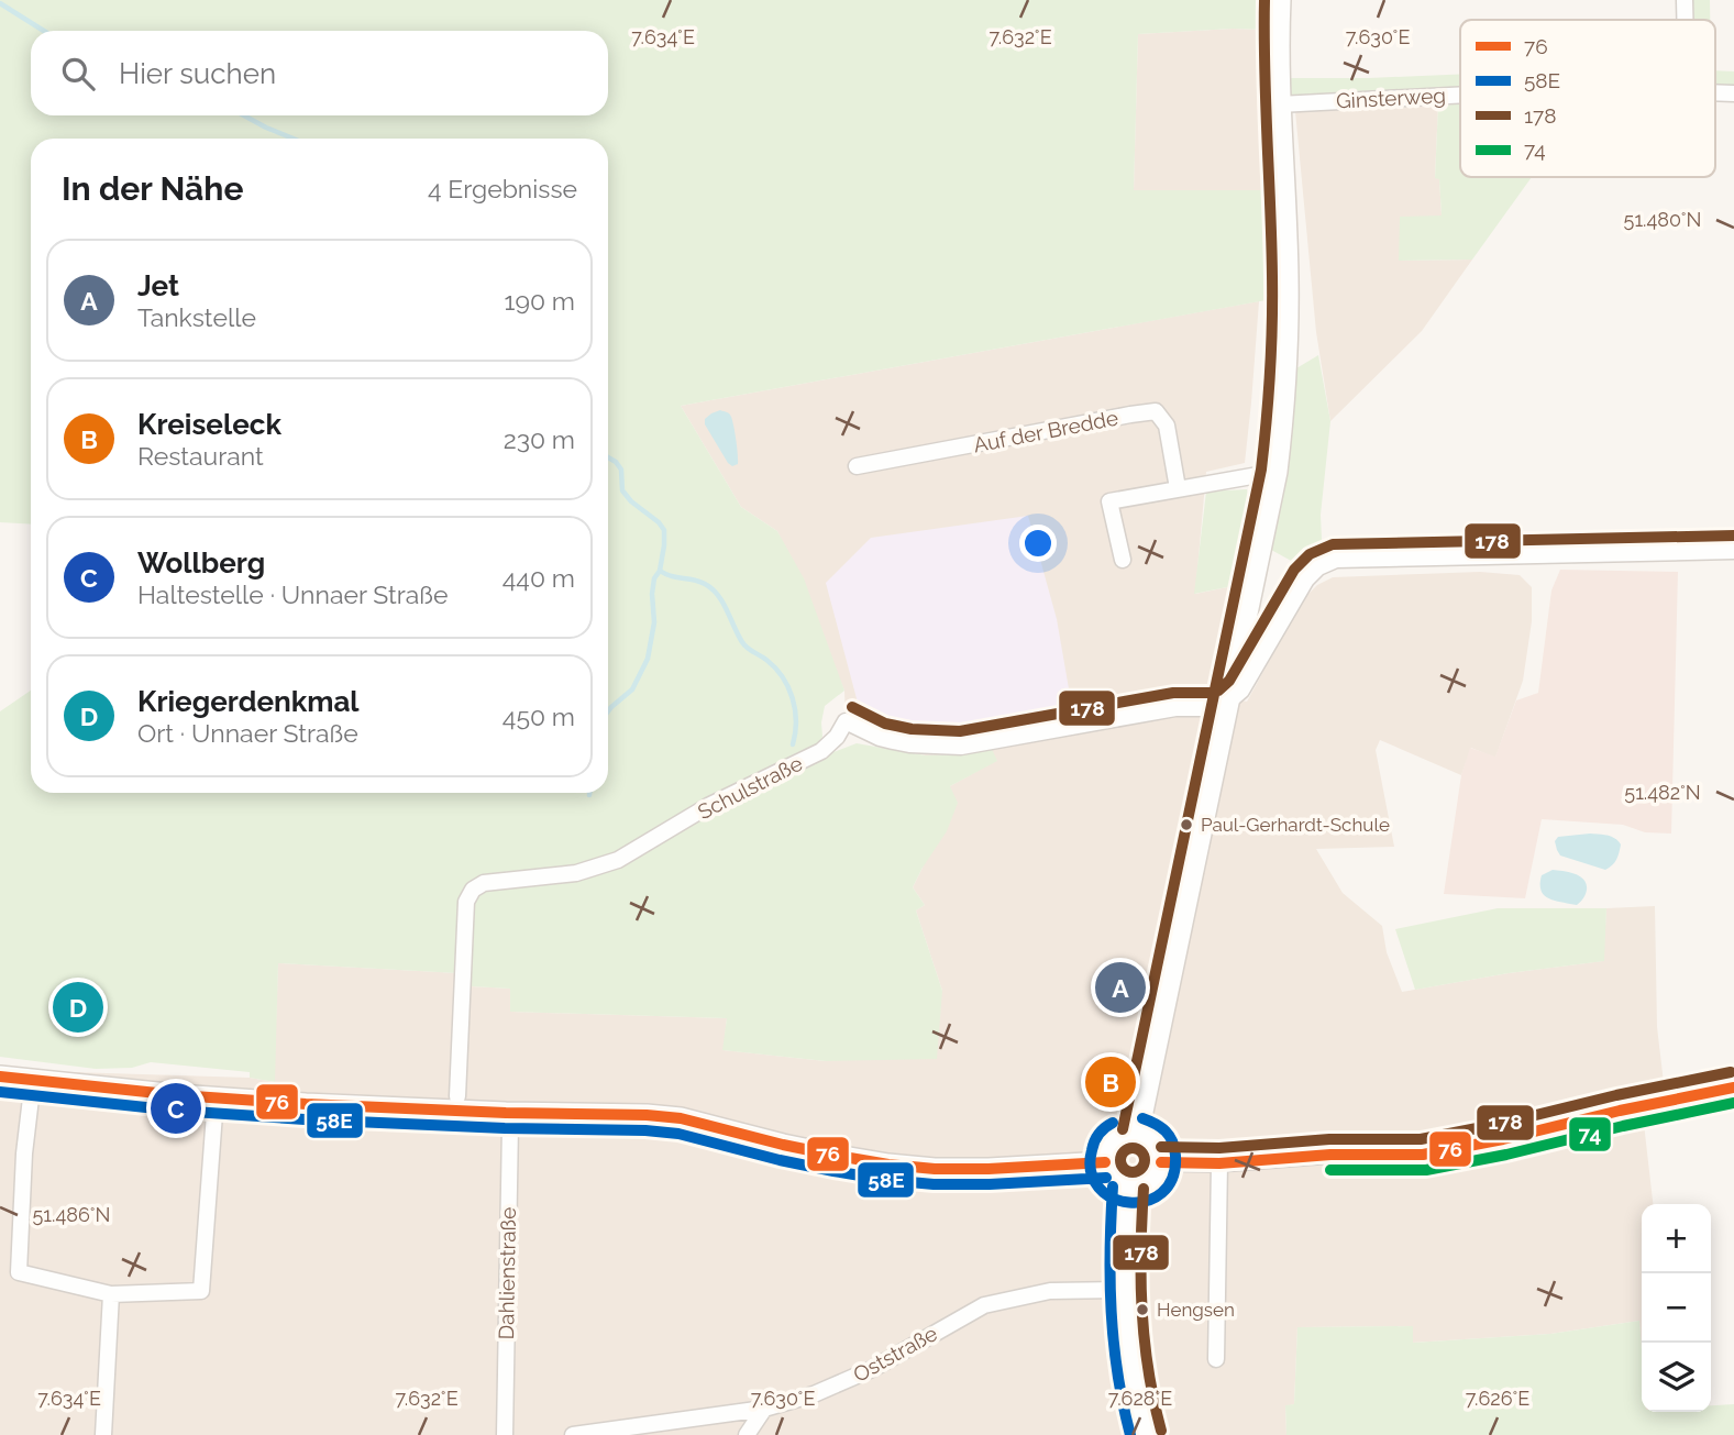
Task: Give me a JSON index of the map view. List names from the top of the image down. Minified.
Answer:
{"streets":{"street":["Ginsterweg","Auf der Bredde","Schulstraße","Dahlienstraße","Oststraße"]},"places":["Paul-Gerhardt-Schule","Hengsen"],"lines":["transit line 178","transit line 76","transit line 58E","transit line 74"],"legend":["76","58E","178","74"],"page":{"search":"Hier suchen","heading":["In der Nähe","4 Ergebnisse"],"list":[{"mark":"A","name":"Jet","note":"Tankstelle","value":"190 m"},{"mark":"B","name":"Kreiseleck","note":"Restaurant","value":"230 m"},{"mark":"C","name":"Wollberg","note":"Haltestelle · Unnaer Straße","value":"440 m"},{"mark":"D","name":"Kriegerdenkmal","note":"Ort · Unnaer Straße","value":"450 m"}],"pins":["A","D","B","C"],"map_buttons":["+","−"]},"coordinates":["7.634°E","7.632°E","7.630°E","51.480°N","51.482°N","51.486°N","7.628°E","7.626°E"]}
